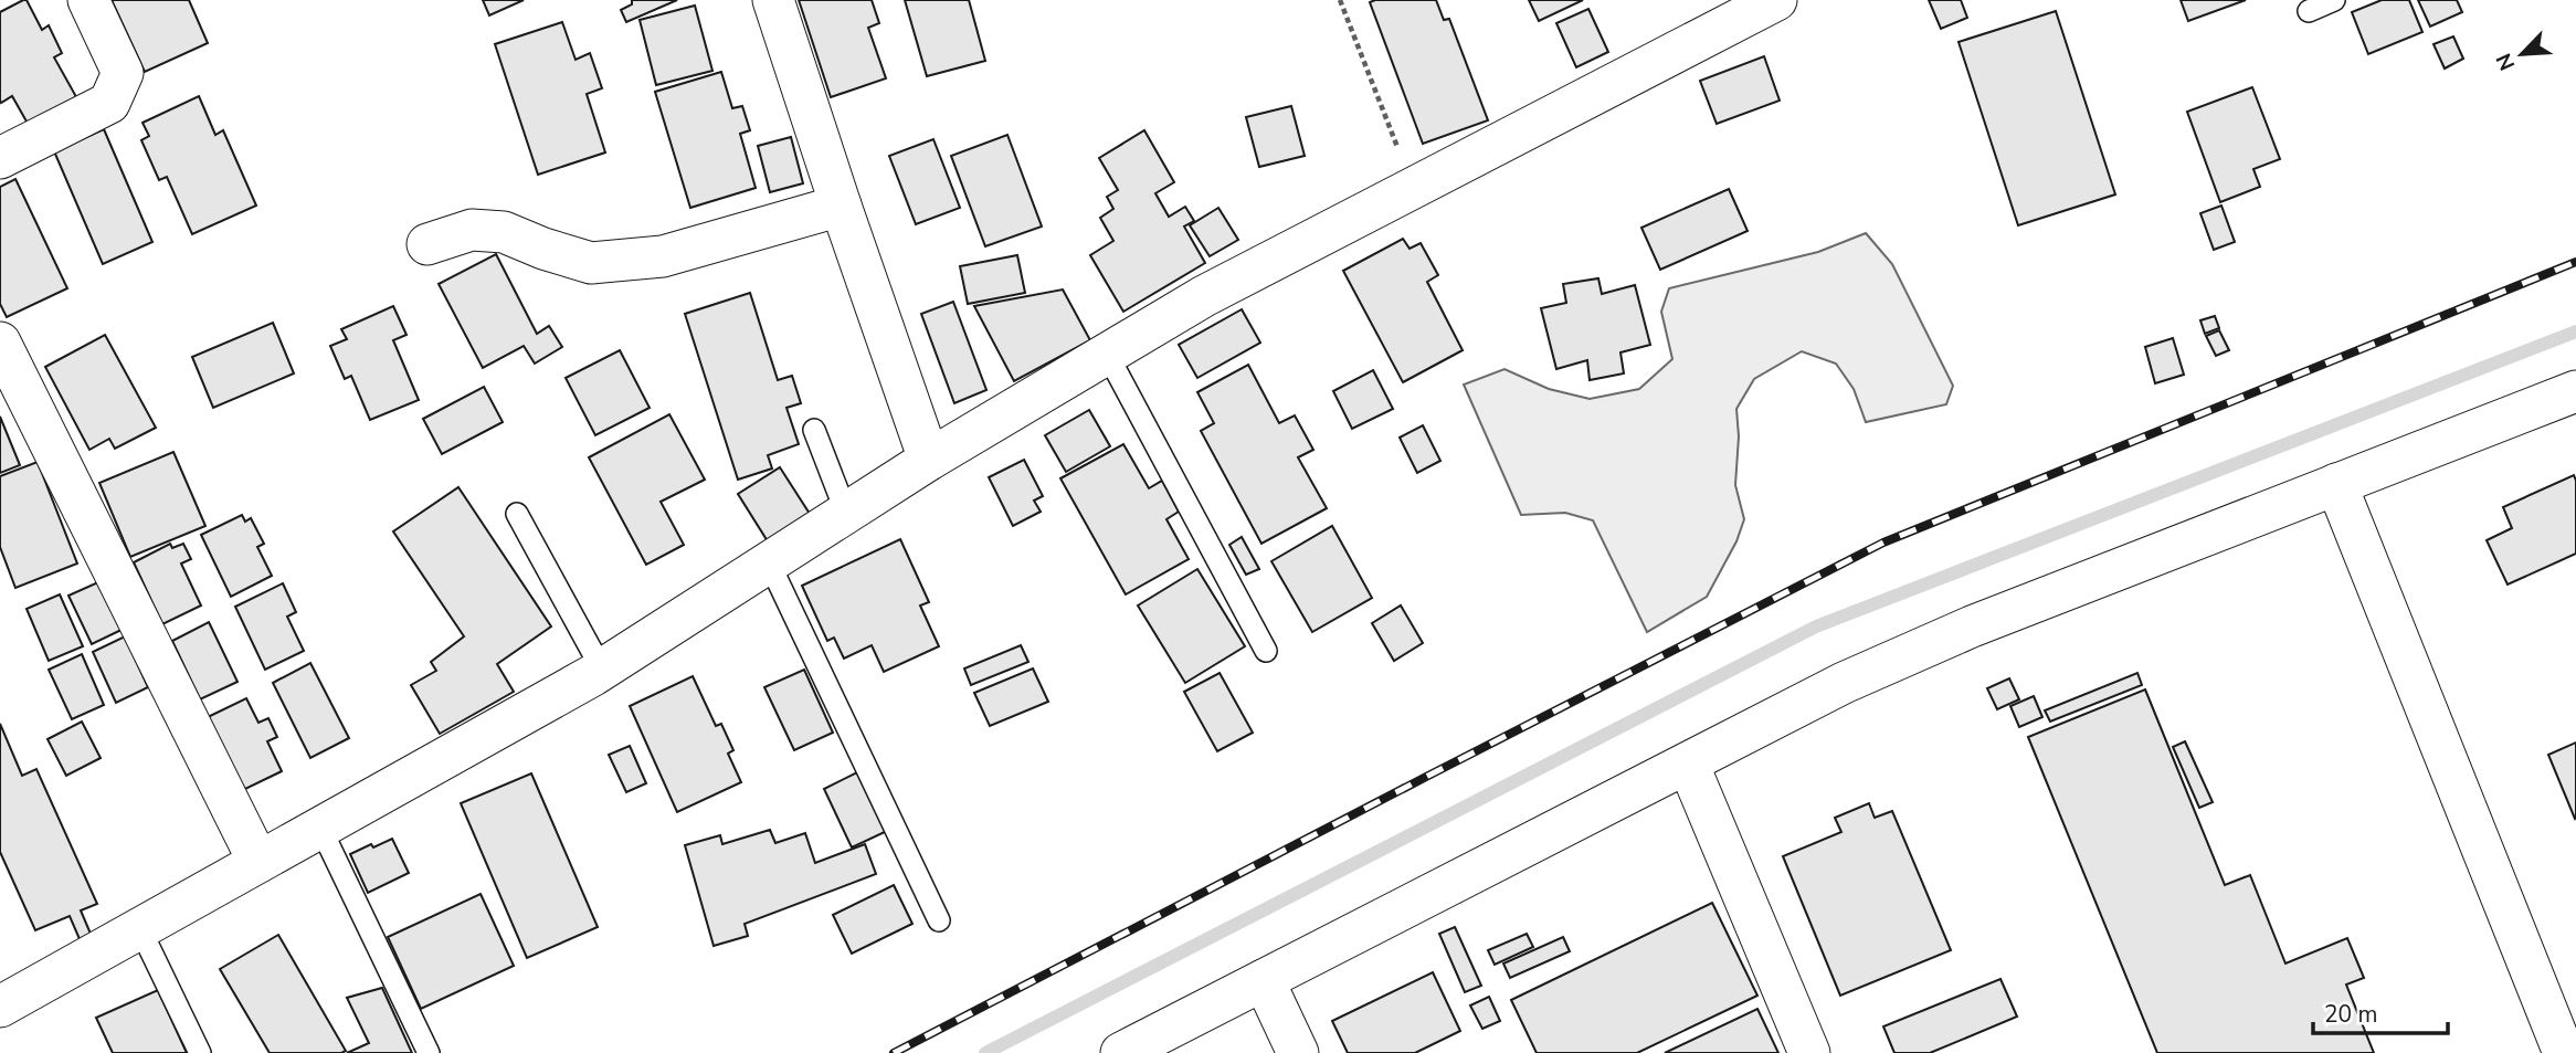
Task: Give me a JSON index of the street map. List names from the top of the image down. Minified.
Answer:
{"scale_bar":"20 m","north":"bottom left"}
